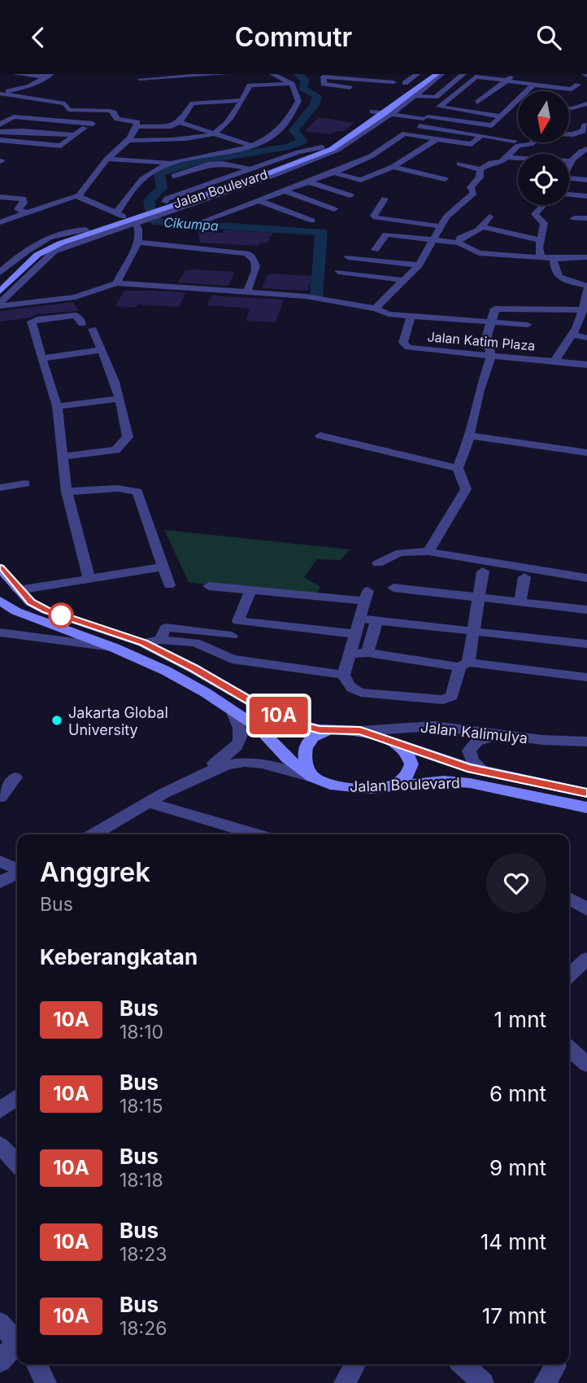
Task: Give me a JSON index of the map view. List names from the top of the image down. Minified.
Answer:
{"streets":{"main road":["Jalan Boulevard"],"street":["Jalan Katim Plaza","Jalan Kalimulya"]},"crossings":[["Jalan Boulevard","Jalan Kalimulya"]],"water":["Cikumpa"],"places":["Jakarta Global University"],"lines":["bus line 10A"],"north":"bottom","page":{"header":"Commutr","on_map":"10A","heading":[["Anggrek","Bus"],"Keberangkatan"],"list":[{"mark":"10A","name":"Bus","note":"18:10","value":"1 mnt"},{"mark":"10A","name":"Bus","note":"18:15","value":"6 mnt"},{"mark":"10A","name":"Bus","note":"18:18","value":"9 mnt"},{"mark":"10A","name":"Bus","note":"18:23","value":"14 mnt"},{"mark":"10A","name":"Bus","note":"18:26","value":"17 mnt"}]}}
